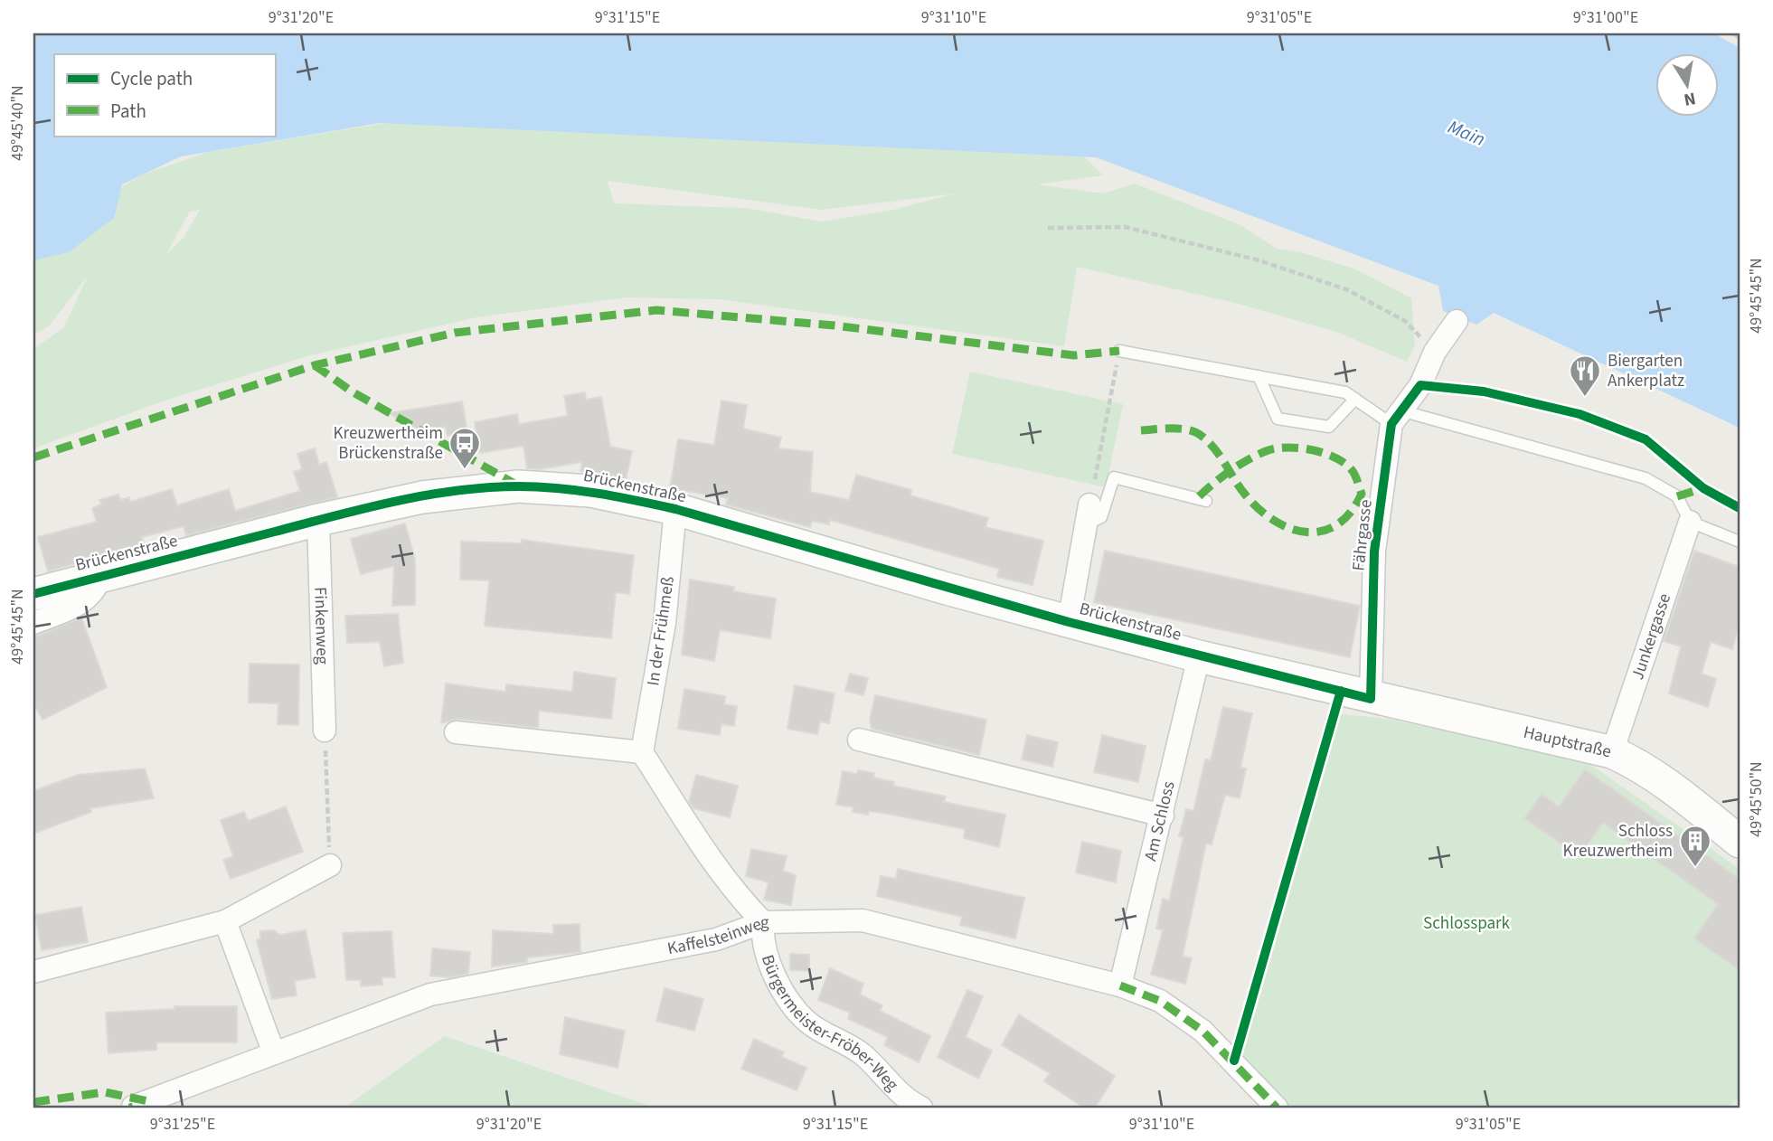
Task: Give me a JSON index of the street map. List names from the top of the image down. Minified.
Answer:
{"streets":{"street":["Brückenstraße","Fährgasse","Finkenweg","In der Frühmeß","Junkergasse","Hauptstraße","Am Schloss","Kaffelsteinweg","Bürgermeister-Fröber-Weg"]},"crossings":[["Brückenstraße","Fährgasse"],["Brückenstraße","Finkenweg"],["Brückenstraße","In der Frühmeß"],["Brückenstraße","Hauptstraße"],["Brückenstraße","Am Schloss"],["Fährgasse","Hauptstraße"],["Junkergasse","Hauptstraße"],["Am Schloss","Kaffelsteinweg"],["Kaffelsteinweg","Bürgermeister-Fröber-Weg"]],"water":["Main"],"parks":["Schlosspark"],"places":{"restaurant":["Biergarten Ankerplatz"],"bus stop":["Kreuzwertheim Brückenstraße"],"building":["Schloss Kreuzwertheim"]},"legend":["Cycle path","Path"],"north":"bottom","coordinates":["9°31'20\"E","9°31'15\"E","9°31'10\"E","9°31'05\"E","9°31'00\"E","49°45'40\"N","49°45'45\"N","49°45'50\"N","9°31'25\"E"]}
